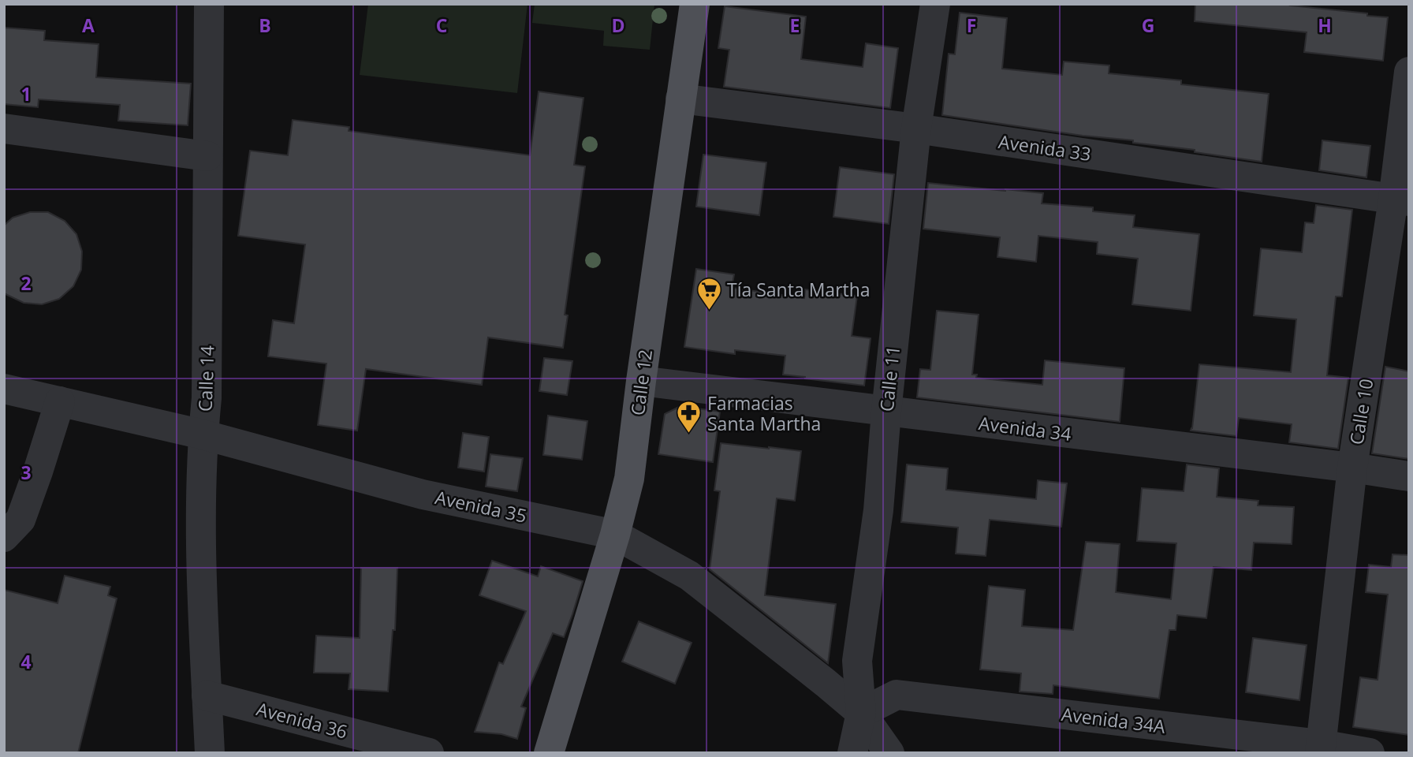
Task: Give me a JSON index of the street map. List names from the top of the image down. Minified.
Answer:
{"streets":{"main road":["Calle 12"],"street":["Avenida 33","Calle 14","Calle 11","Calle 10","Avenida 34","Avenida 35","Avenida 36","Avenida 34A"]},"crossings":[["Avenida 33","Calle 11"],["Avenida 33","Calle 12"],["Avenida 33","Calle 10"],["Calle 14","Avenida 35"],["Calle 14","Avenida 36"],["Calle 11","Avenida 34"],["Calle 11","Avenida 35"],["Calle 11","Avenida 34A"],["Calle 12","Avenida 34"],["Calle 12","Avenida 35"],["Calle 10","Avenida 34"],["Calle 10","Avenida 34A"],["Avenida 35","Avenida 34A"]],"places":{"supermarket":["Tía Santa Martha"],"pharmacy":["Farmacias Santa Martha"]},"grid":{"columns":["A","B","C","D","E","F","G","H"],"rows":["1","2","3","4"]}}
